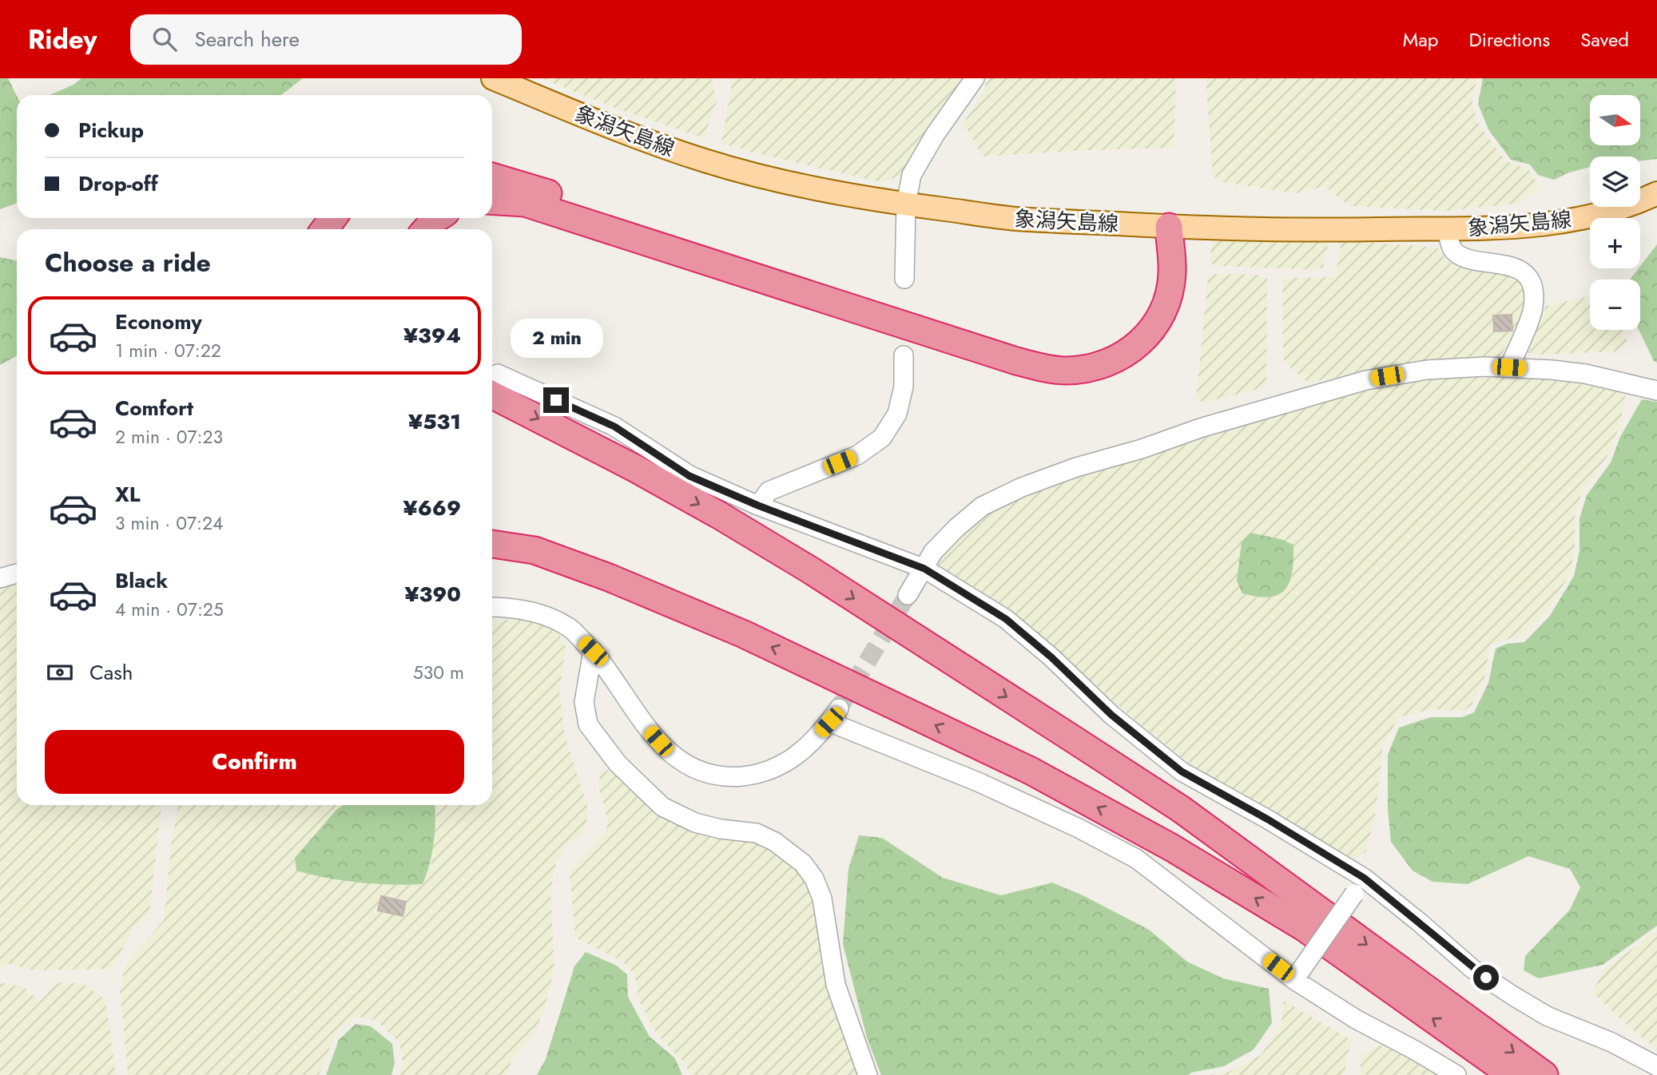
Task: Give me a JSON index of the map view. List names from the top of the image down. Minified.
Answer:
{"streets":{"main road":["象潟矢島線"]},"north":"right","page":{"header":"Ridey","search":"Search here","nav":["Map","Directions","Saved"],"map_buttons":["+","−"],"banner":["Pickup","Drop-off"],"heading":"Choose a ride","list":[{"name":"Economy","note":"1 min · 07:22","value":"¥394"},{"name":"Comfort","note":"2 min · 07:23","value":"¥531"},{"name":"XL","note":"3 min · 07:24","value":"¥669"},{"name":"Black","note":"4 min · 07:25","value":"¥390"}],"bubble":"2 min","pay":["Cash","530 m"],"buttons":"Confirm"}}
